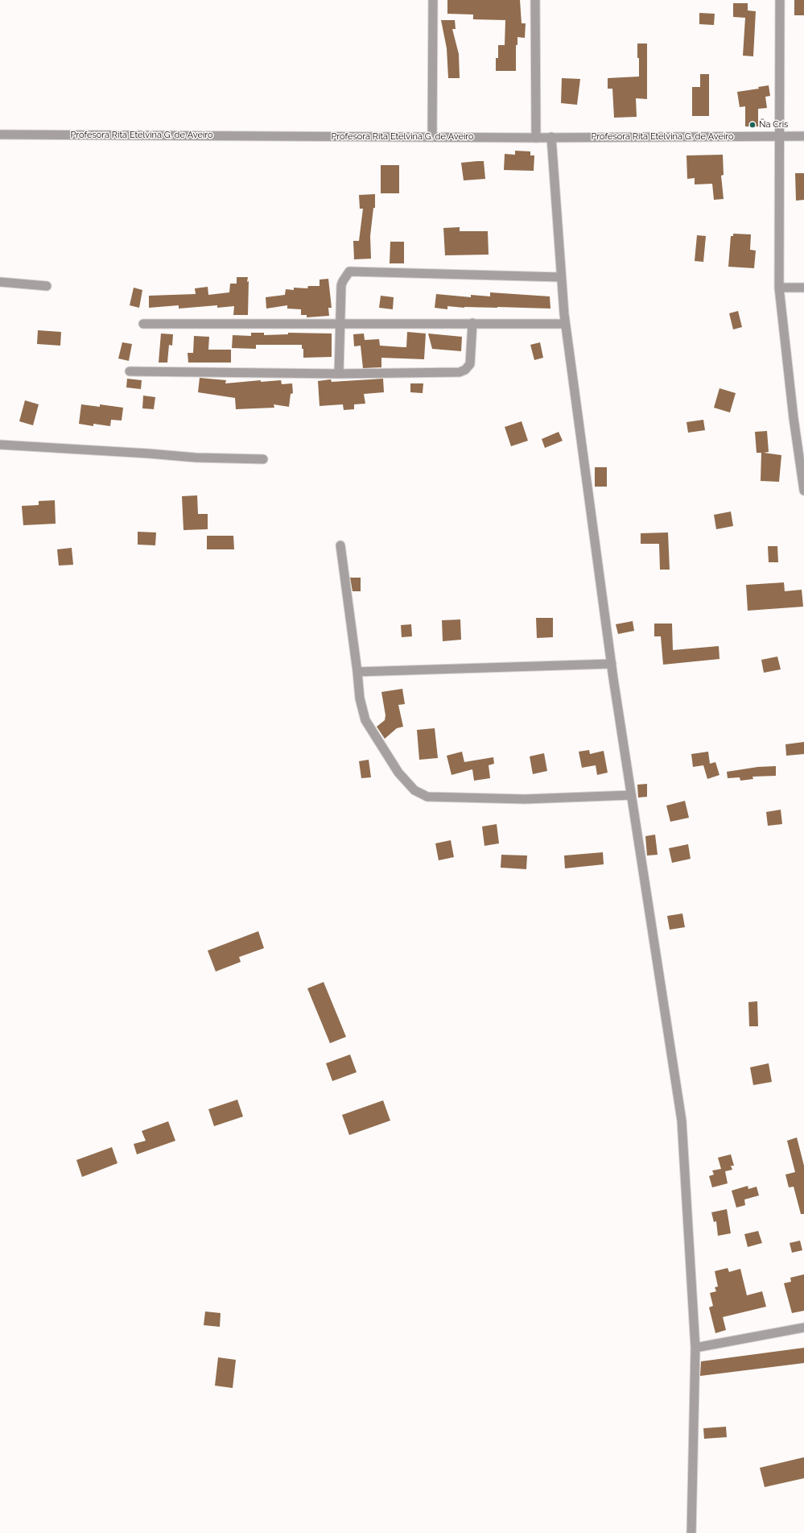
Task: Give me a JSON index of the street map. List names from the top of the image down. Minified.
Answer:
{"streets":{"street":["Profesora Rita Etelvina G. de Aveiro"]},"places":["Ña Cris"]}
